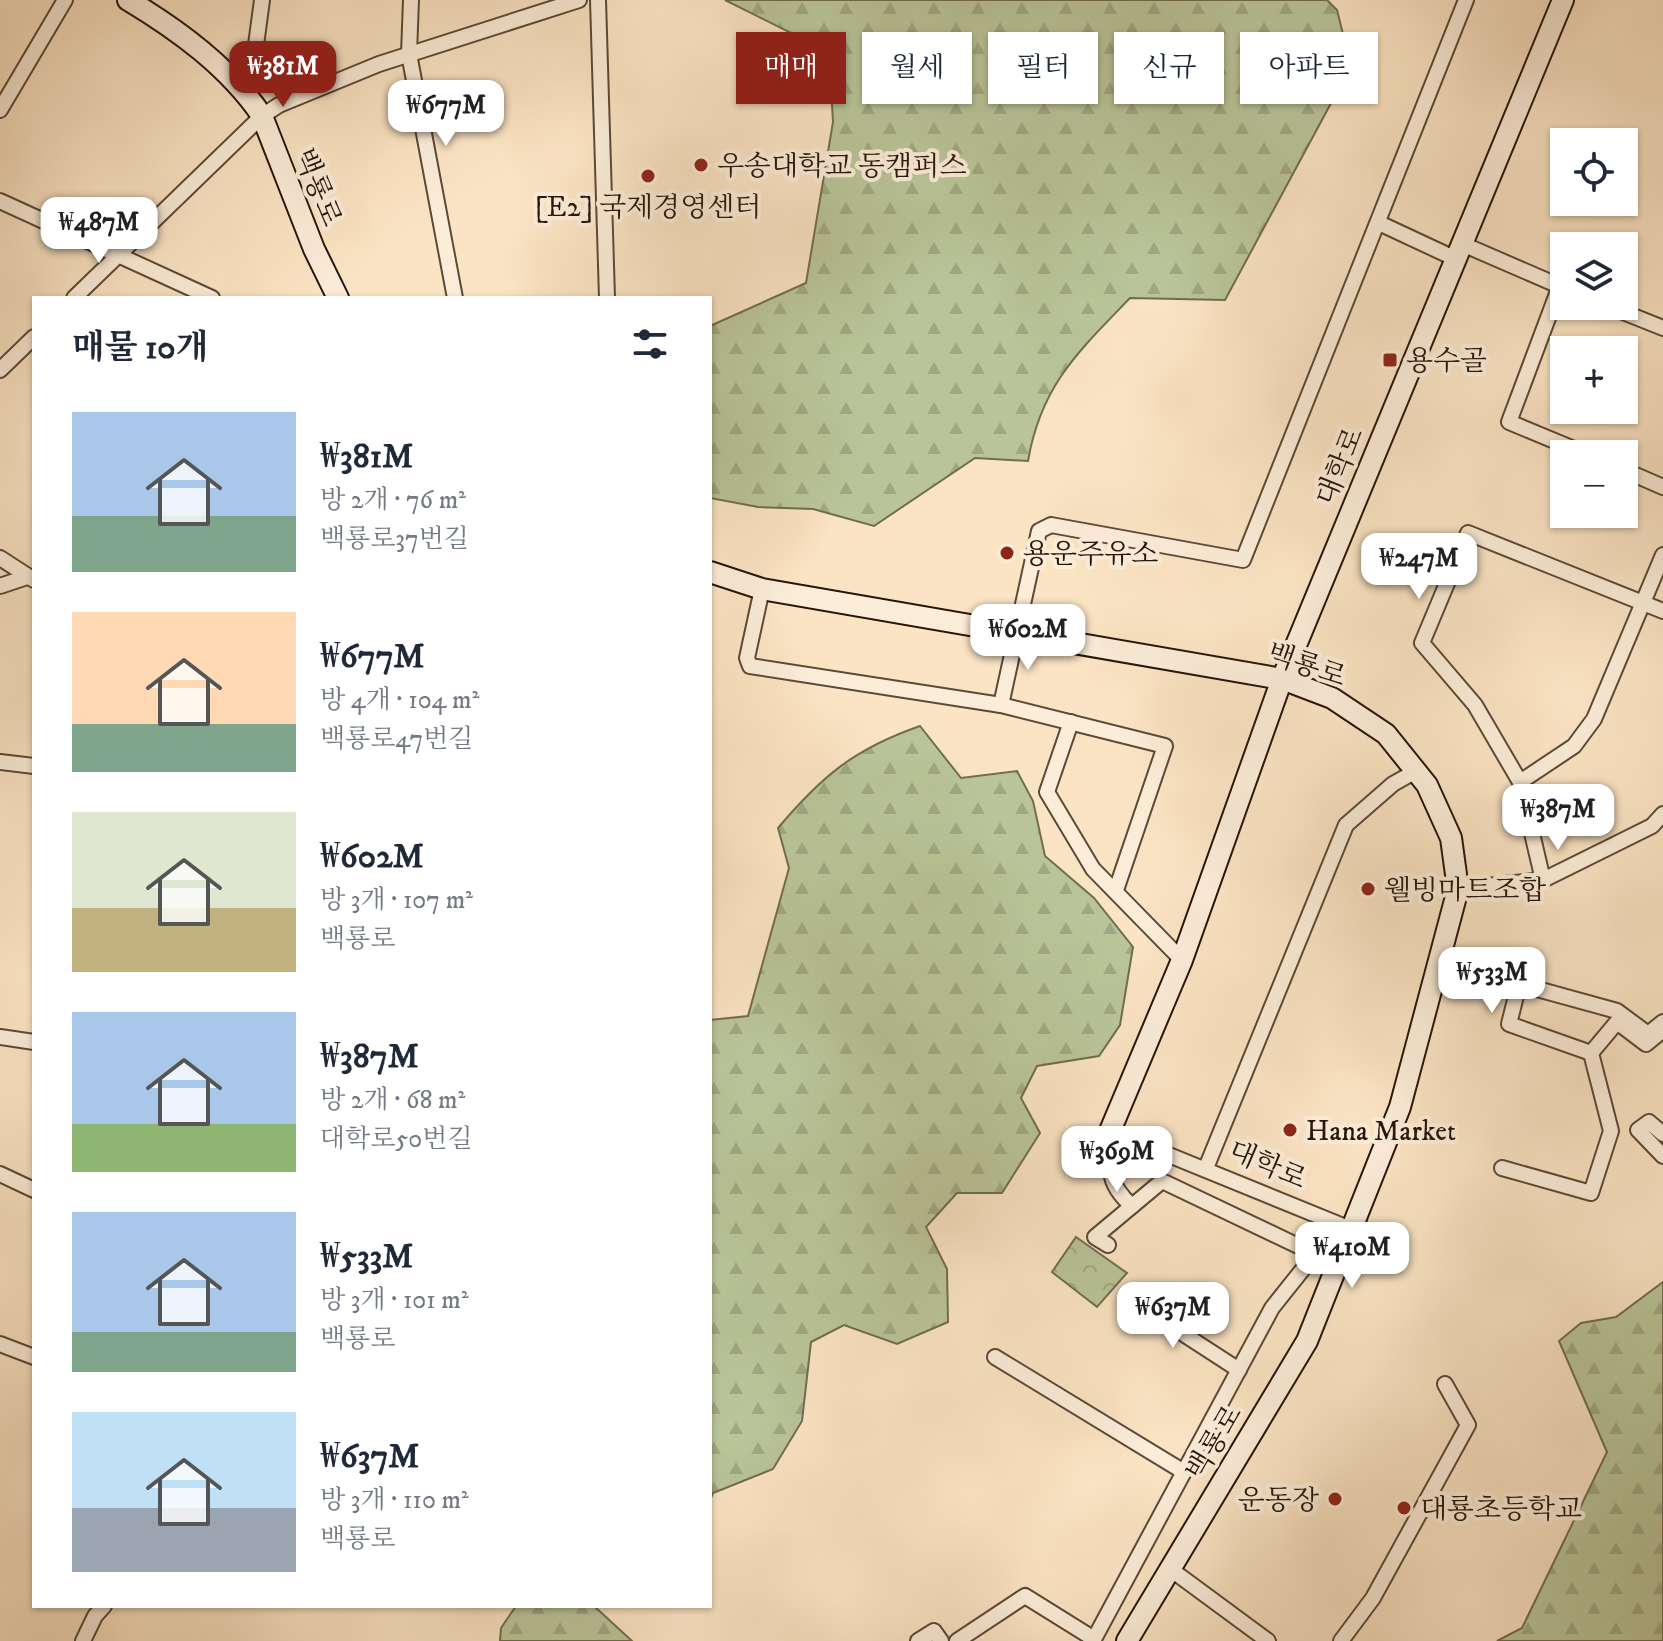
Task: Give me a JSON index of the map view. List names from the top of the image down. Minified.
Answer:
{"streets":{"main road":["백룡로","대학로"]},"crossings":[["백룡로","대학로"]],"places":{"other":["우송대학교 동캠퍼스","[E2] 국제경영센터","용운주유소","웰빙마트조합","Hana Market","운동장","대룡초등학교"],"transit":["용수골"]},"page":{"chip":["매매","월세","필터","신규","아파트"],"price":["₩381M","₩677M","₩487M","₩247M","₩602M","₩387M","₩533M","₩369M","₩410M","₩637M"],"map_buttons":["+","−"],"heading":"매물 10개","list":[{"name":"₩381M","note":"방 2개 · 76 m² · 백룡로37번길"},{"name":"₩677M","note":"방 4개 · 104 m² · 백룡로47번길"},{"name":"₩602M","note":"방 3개 · 107 m² · 백룡로"},{"name":"₩387M","note":"방 2개 · 68 m² · 대학로50번길"},{"name":"₩533M","note":"방 3개 · 101 m² · 백룡로"},{"name":"₩637M","note":"방 3개 · 110 m² · 백룡로"}]}}
